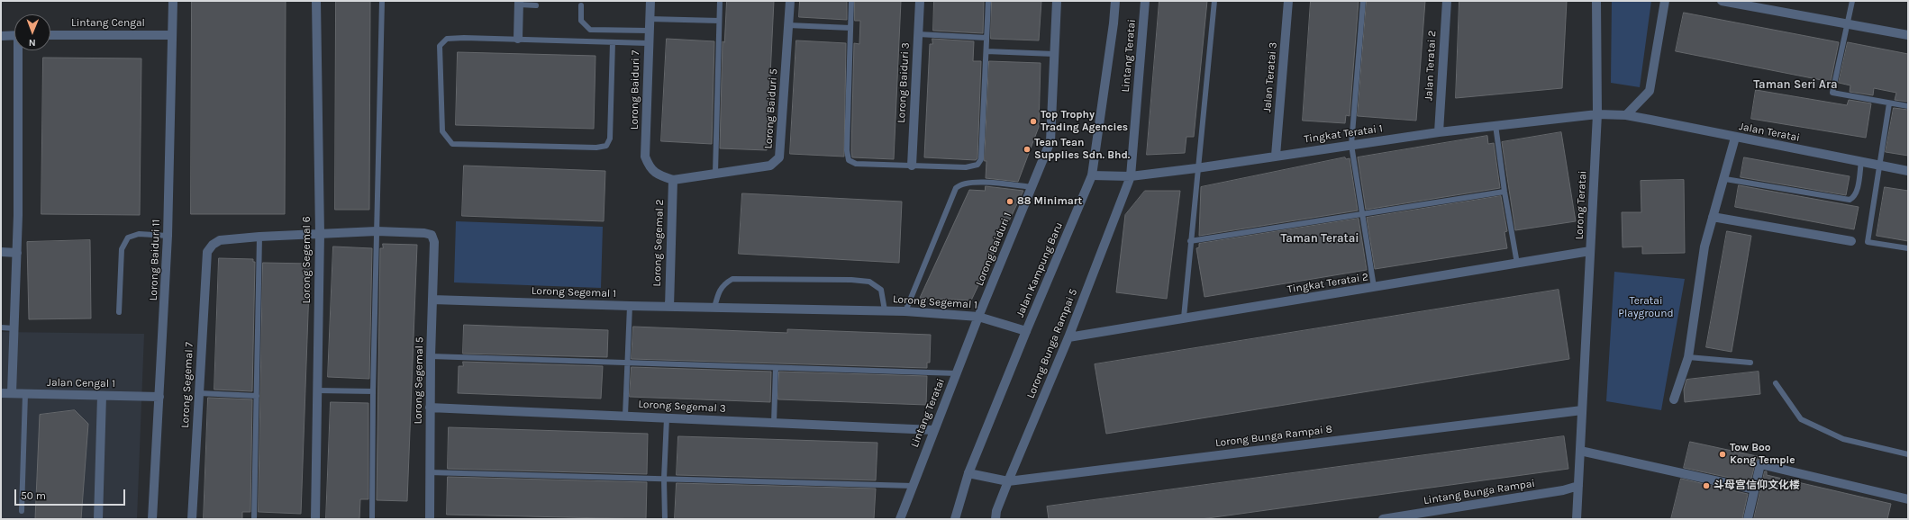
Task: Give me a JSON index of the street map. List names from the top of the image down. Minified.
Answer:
{"streets":{"street":["Lintang Cengal","Lintang Teratai","Jalan Teratai 2","Jalan Teratai 3","Lorong Baiduri 3","Lorong Baiduri 7","Lorong Baiduri 5","Jalan Teratai","Tingkat Teratai 1","Lorong Teratai","Lorong Segemal 2","Lorong Baiduri 1","Lorong Baiduri 11","Lorong Segemal 6","Jalan Kampung Baru","Tingkat Teratai 2","Lorong Segemal 1","Lorong Bunga Rampai 5","Lorong Segemal 5","Jalan Cengal 1","Lorong Segemal 7","Lorong Segemal 3","Lorong Bunga Rampai 8","Lintang Bunga Rampai"]},"crossings":[["Lintang Cengal","Lorong Baiduri 11"],["Lintang Teratai","Tingkat Teratai 1"],["Lintang Teratai","Lorong Baiduri 1"],["Lintang Teratai","Lorong Segemal 1"],["Lintang Teratai","Lorong Bunga Rampai 5"],["Lintang Teratai","Lorong Segemal 3"],["Jalan Teratai 2","Tingkat Teratai 1"],["Jalan Teratai 3","Tingkat Teratai 1"],["Lorong Baiduri 7","Lorong Baiduri 5"],["Lorong Baiduri 5","Lorong Segemal 2"],["Jalan Teratai","Tingkat Teratai 1"],["Jalan Teratai","Lorong Teratai"],["Tingkat Teratai 1","Lorong Teratai"],["Tingkat Teratai 1","Jalan Kampung Baru"],["Tingkat Teratai 1","Lorong Bunga Rampai 5"],["Lorong Teratai","Tingkat Teratai 2"],["Lorong Teratai","Lorong Bunga Rampai 8"],["Lorong Teratai","Lintang Bunga Rampai"],["Lorong Segemal 2","Lorong Segemal 1"],["Lorong Baiduri 1","Lorong Segemal 1"],["Lorong Baiduri 11","Jalan Cengal 1"],["Jalan Kampung Baru","Lorong Segemal 1"],["Jalan Kampung Baru","Lorong Bunga Rampai 8"],["Tingkat Teratai 2","Lorong Bunga Rampai 5"],["Lorong Segemal 1","Lorong Segemal 5"],["Lorong Bunga Rampai 5","Lorong Bunga Rampai 8"],["Lorong Segemal 5","Lorong Segemal 3"]],"districts":["Taman Seri Ara","Taman Teratai"],"parks":["Teratai Playground"],"places":["Top Trophy Trading Agencies","Tean Tean Supplies Sdn. Bhd.","88 Minimart","Tow Boo Kong Temple","斗母宫信仰文化楼"],"scale_bar":"50 m","north":"bottom"}
